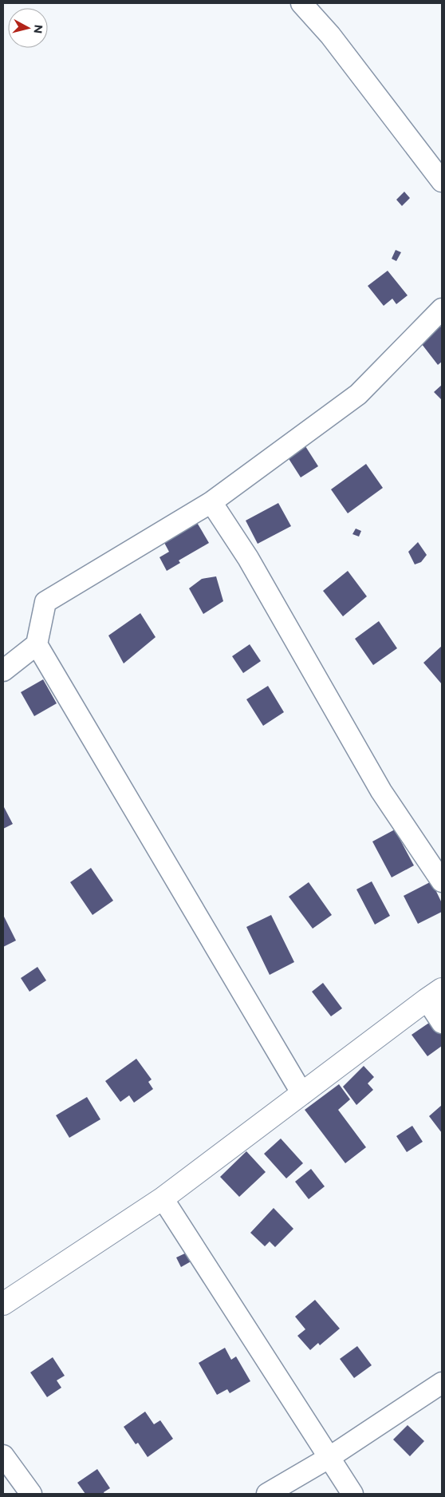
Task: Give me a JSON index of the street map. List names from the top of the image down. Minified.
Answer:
{"north":"right"}
